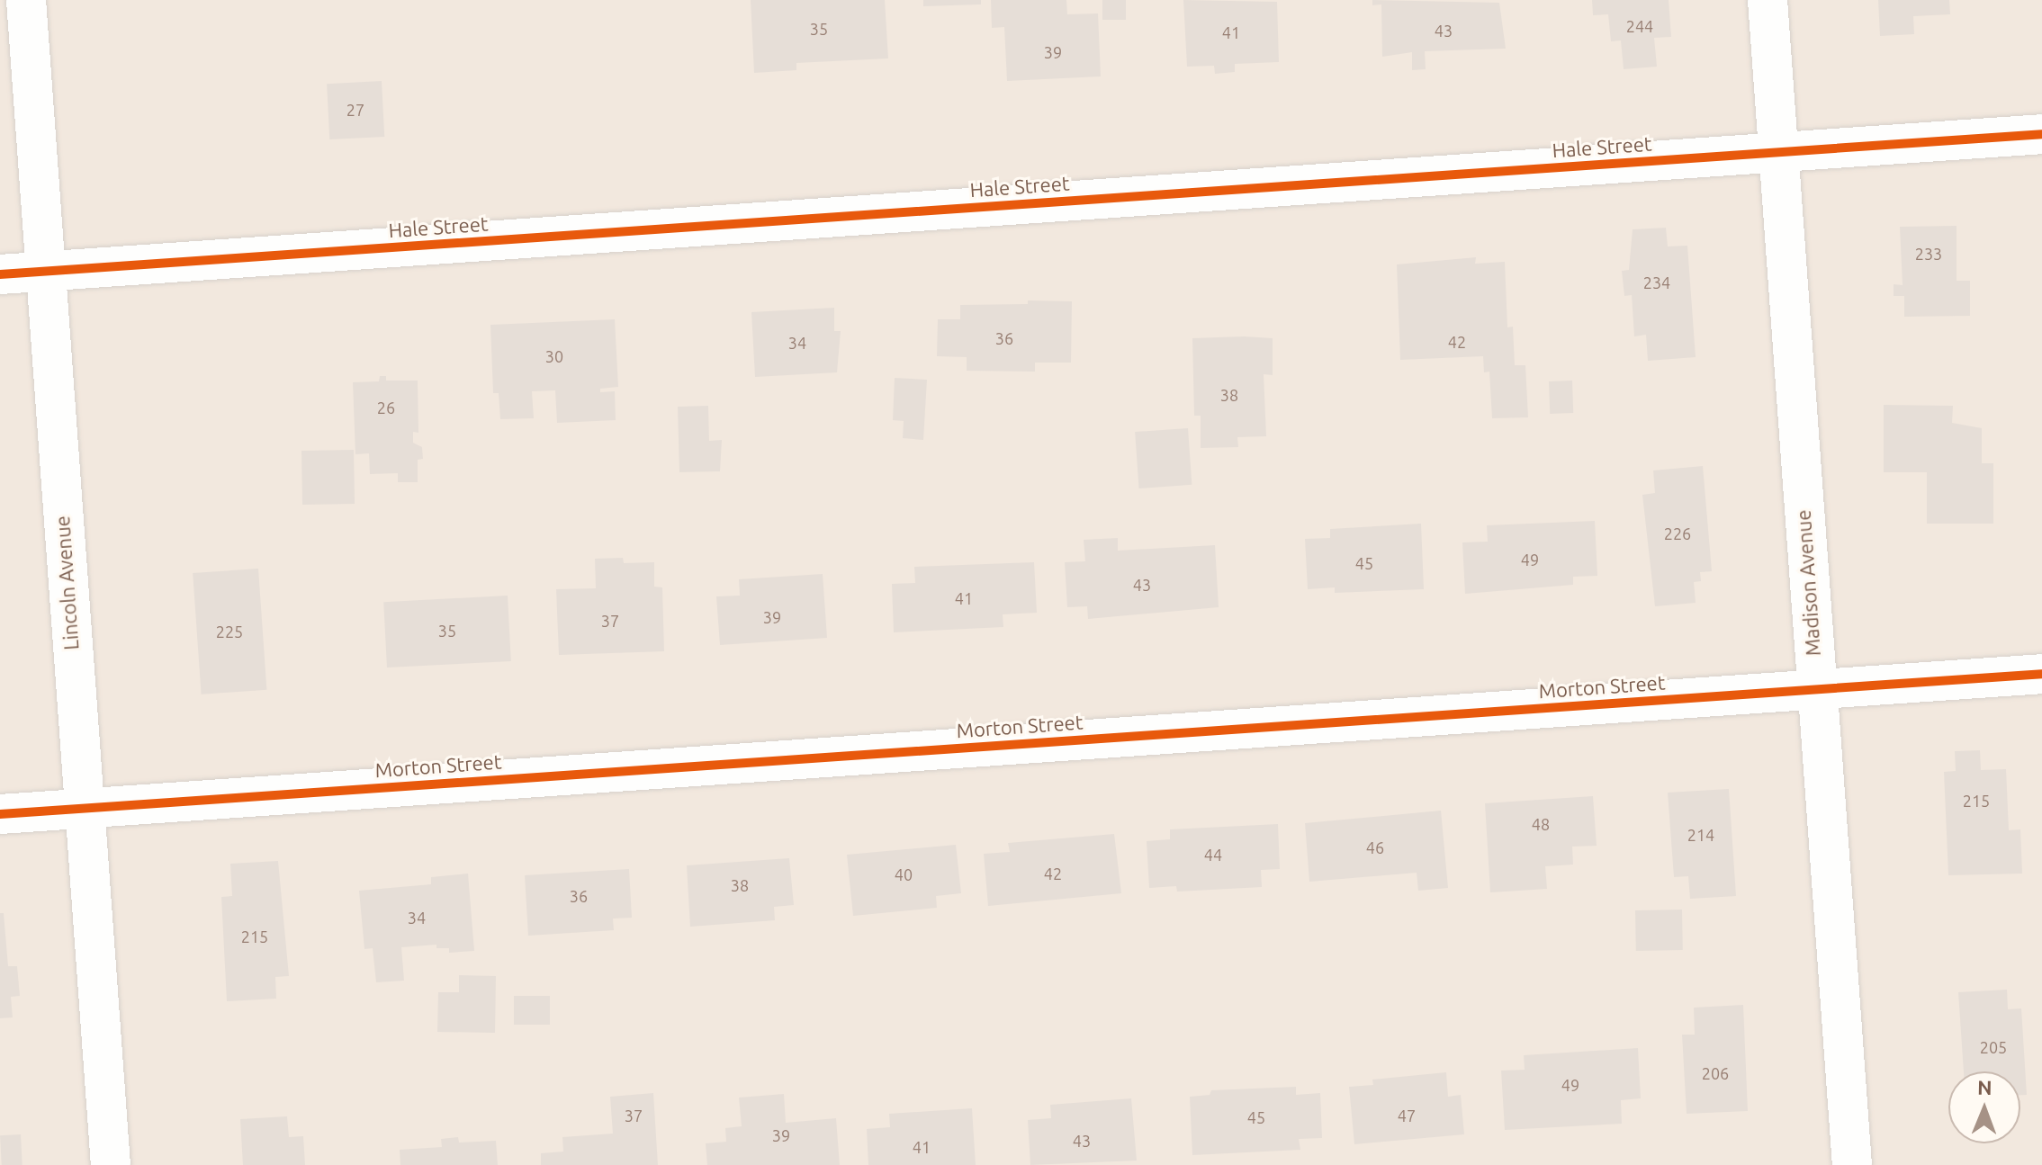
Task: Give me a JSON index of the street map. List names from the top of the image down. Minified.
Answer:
{"streets":{"street":["Hale Street","Lincoln Avenue","Madison Avenue","Morton Street"]},"crossings":[["Hale Street","Lincoln Avenue"],["Hale Street","Madison Avenue"],["Lincoln Avenue","Morton Street"],["Madison Avenue","Morton Street"]],"house_numbers":["244","35","43","41","39","27","233","234","36","42","34","30","38","26","226","49","45","43","41","39","37","35","225","215","48","214","46","44","42","40","38","36","34","215","205","206","49","37","47","45","39","43","41"],"north":"top"}
